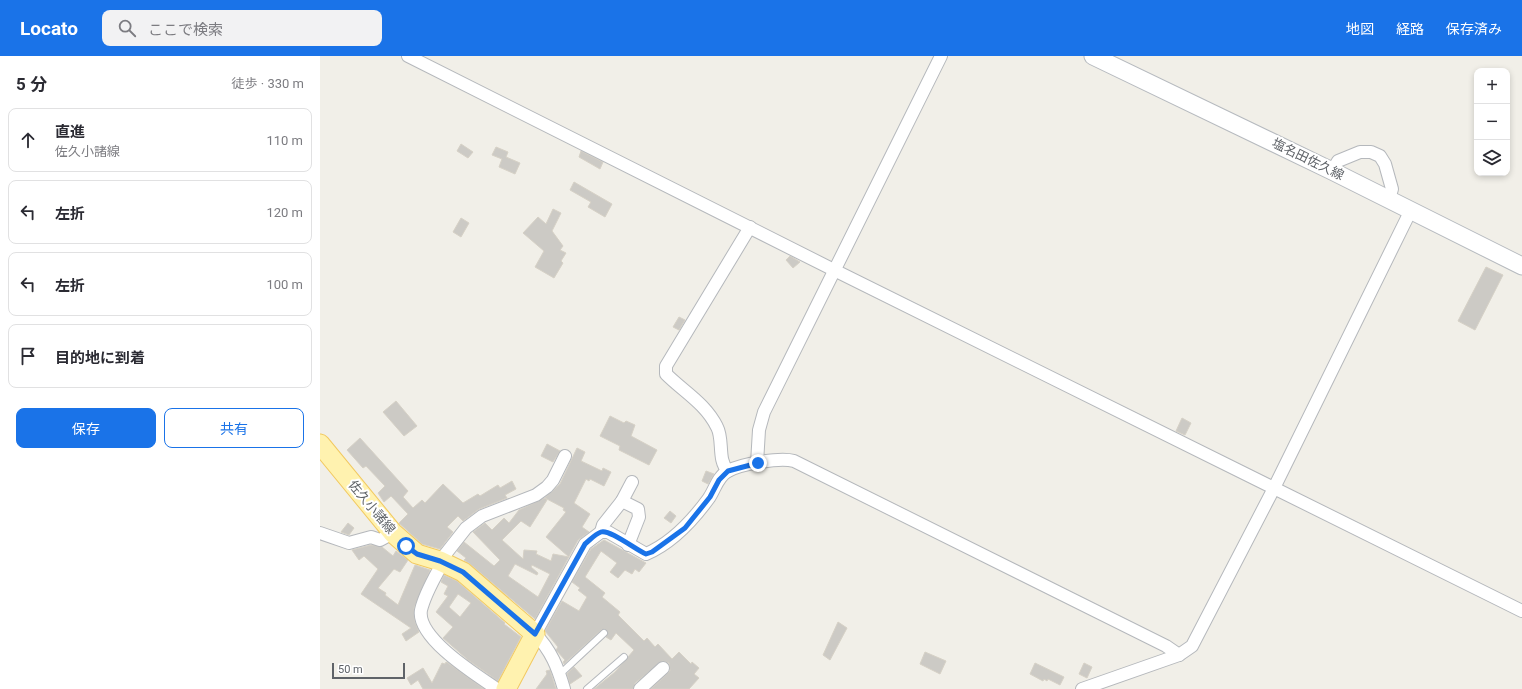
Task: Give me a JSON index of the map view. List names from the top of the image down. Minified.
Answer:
{"streets":{"main road":["塩名田佐久線","佐久小諸線"]},"scale_bar":"50 m","page":{"header":"Locato","search":"ここで検索","nav":["地図","経路","保存済み"],"heading":["5 分","徒歩 · 330 m"],"map_buttons":["+","−"],"list":[["直進","佐久小諸線","110 m"],["左折","120 m"],["左折","100 m"],"目的地に到着"],"buttons":["保存","共有"],"scale":"50 m"}}
